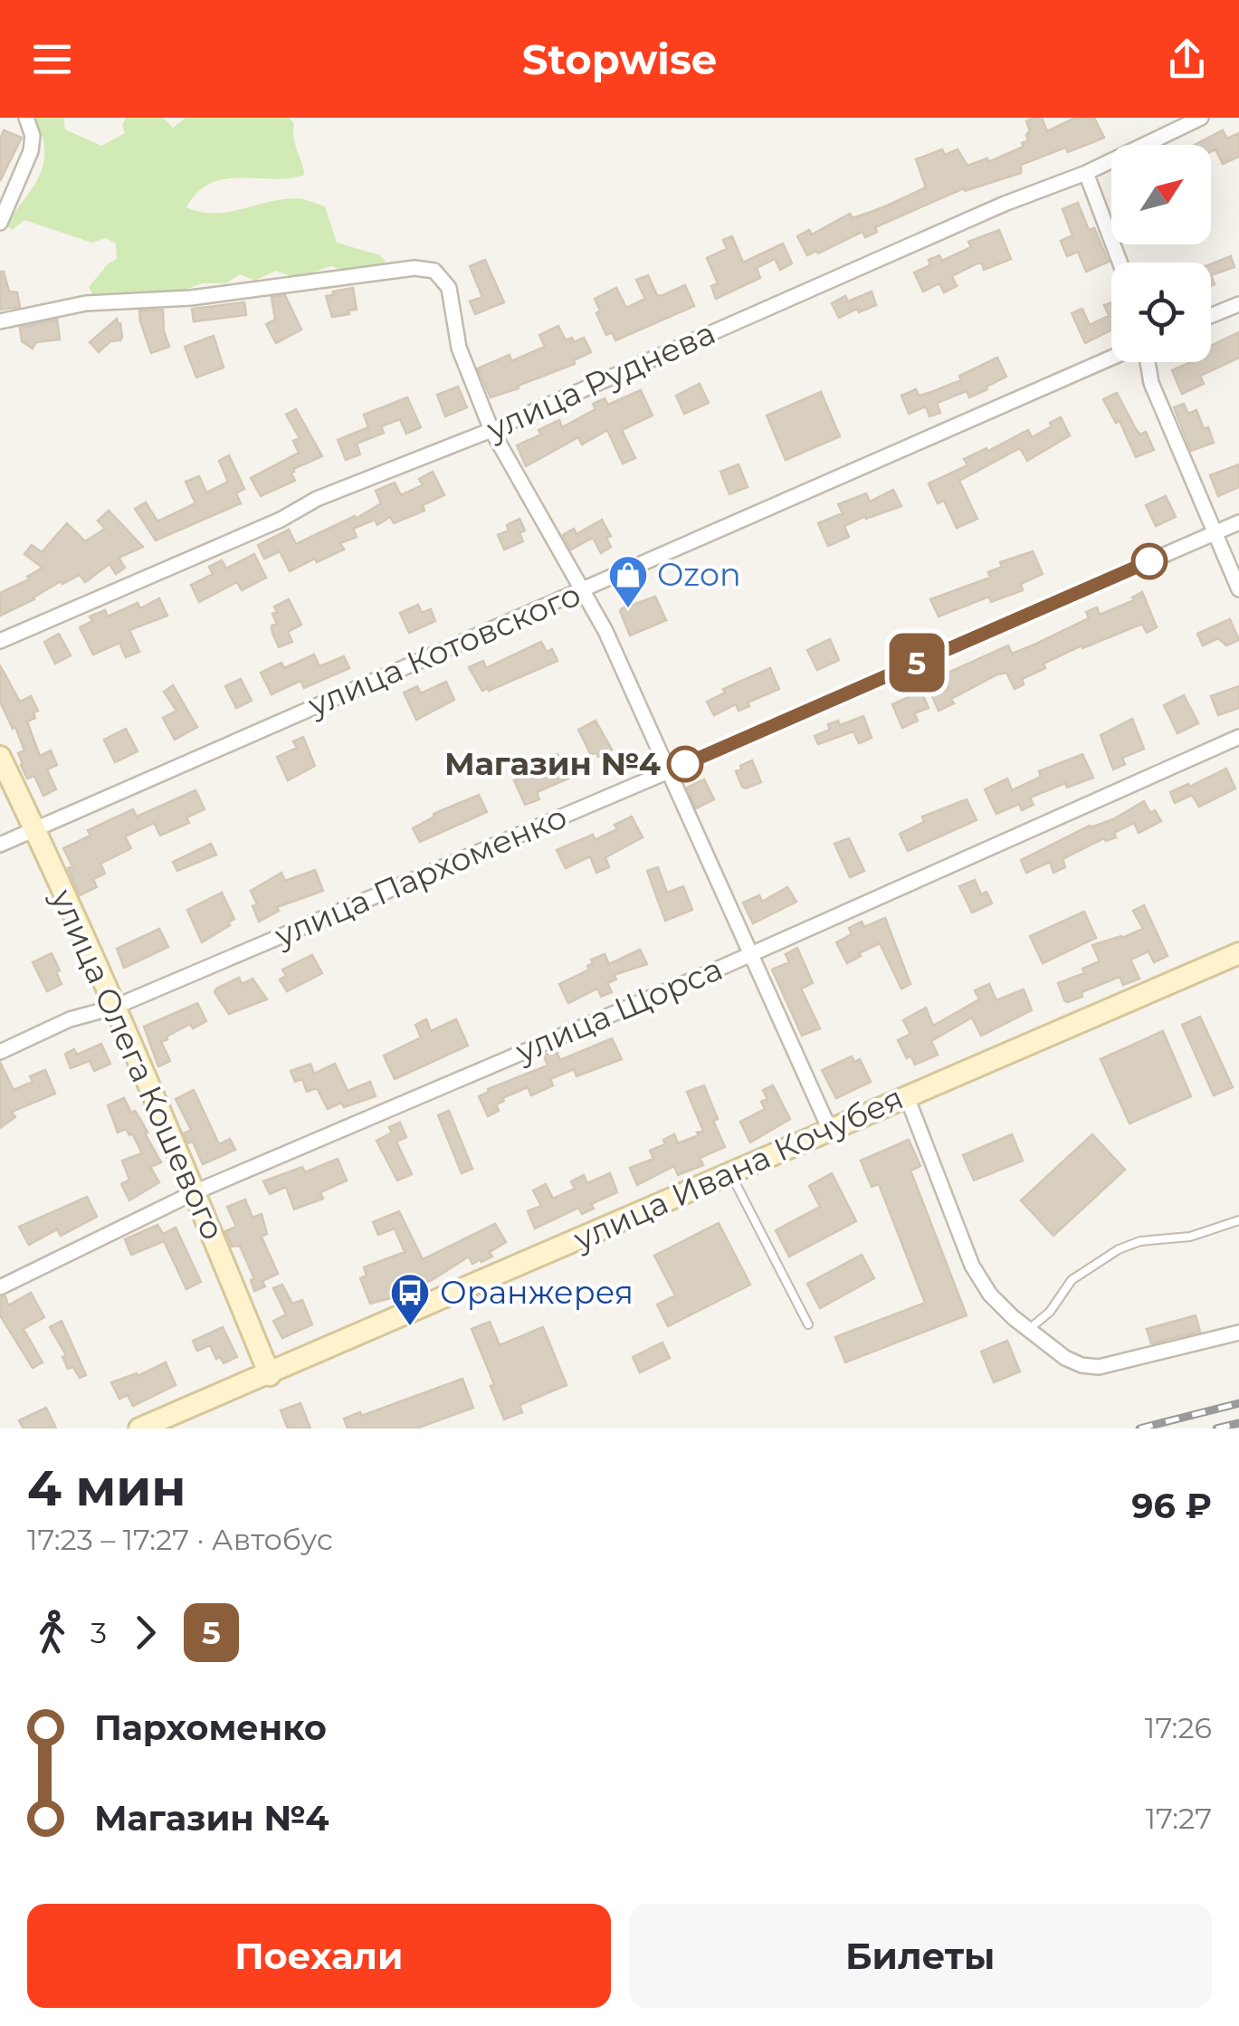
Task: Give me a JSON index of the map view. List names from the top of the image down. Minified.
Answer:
{"streets":{"street":["улица Руднева","улица Котовского","улица Пархоменко","улица Щорса","улица Олега Кошевого","улица Ивана Кочубея"]},"crossings":[["улица Котовского","улица Олега Кошевого"],["улица Пархоменко","улица Олега Кошевого"],["улица Щорса","улица Олега Кошевого"],["улица Олега Кошевого","улица Ивана Кочубея"]],"places":{"shop":["Ozon"],"other":["Магазин №4"],"bus stop":["Оранжерея"]},"lines":["bus line 5"],"north":"top right","page":{"header":"Stopwise","on_map":"5","heading":["4 мин","17:23 – 17:27 · Автобус","96 ₽"],"legs":["3","5"],"list":[{"name":"Пархоменко","value":"17:26"},{"name":"Магазин №4","value":"17:27"}],"buttons":["Поехали","Билеты"]}}
